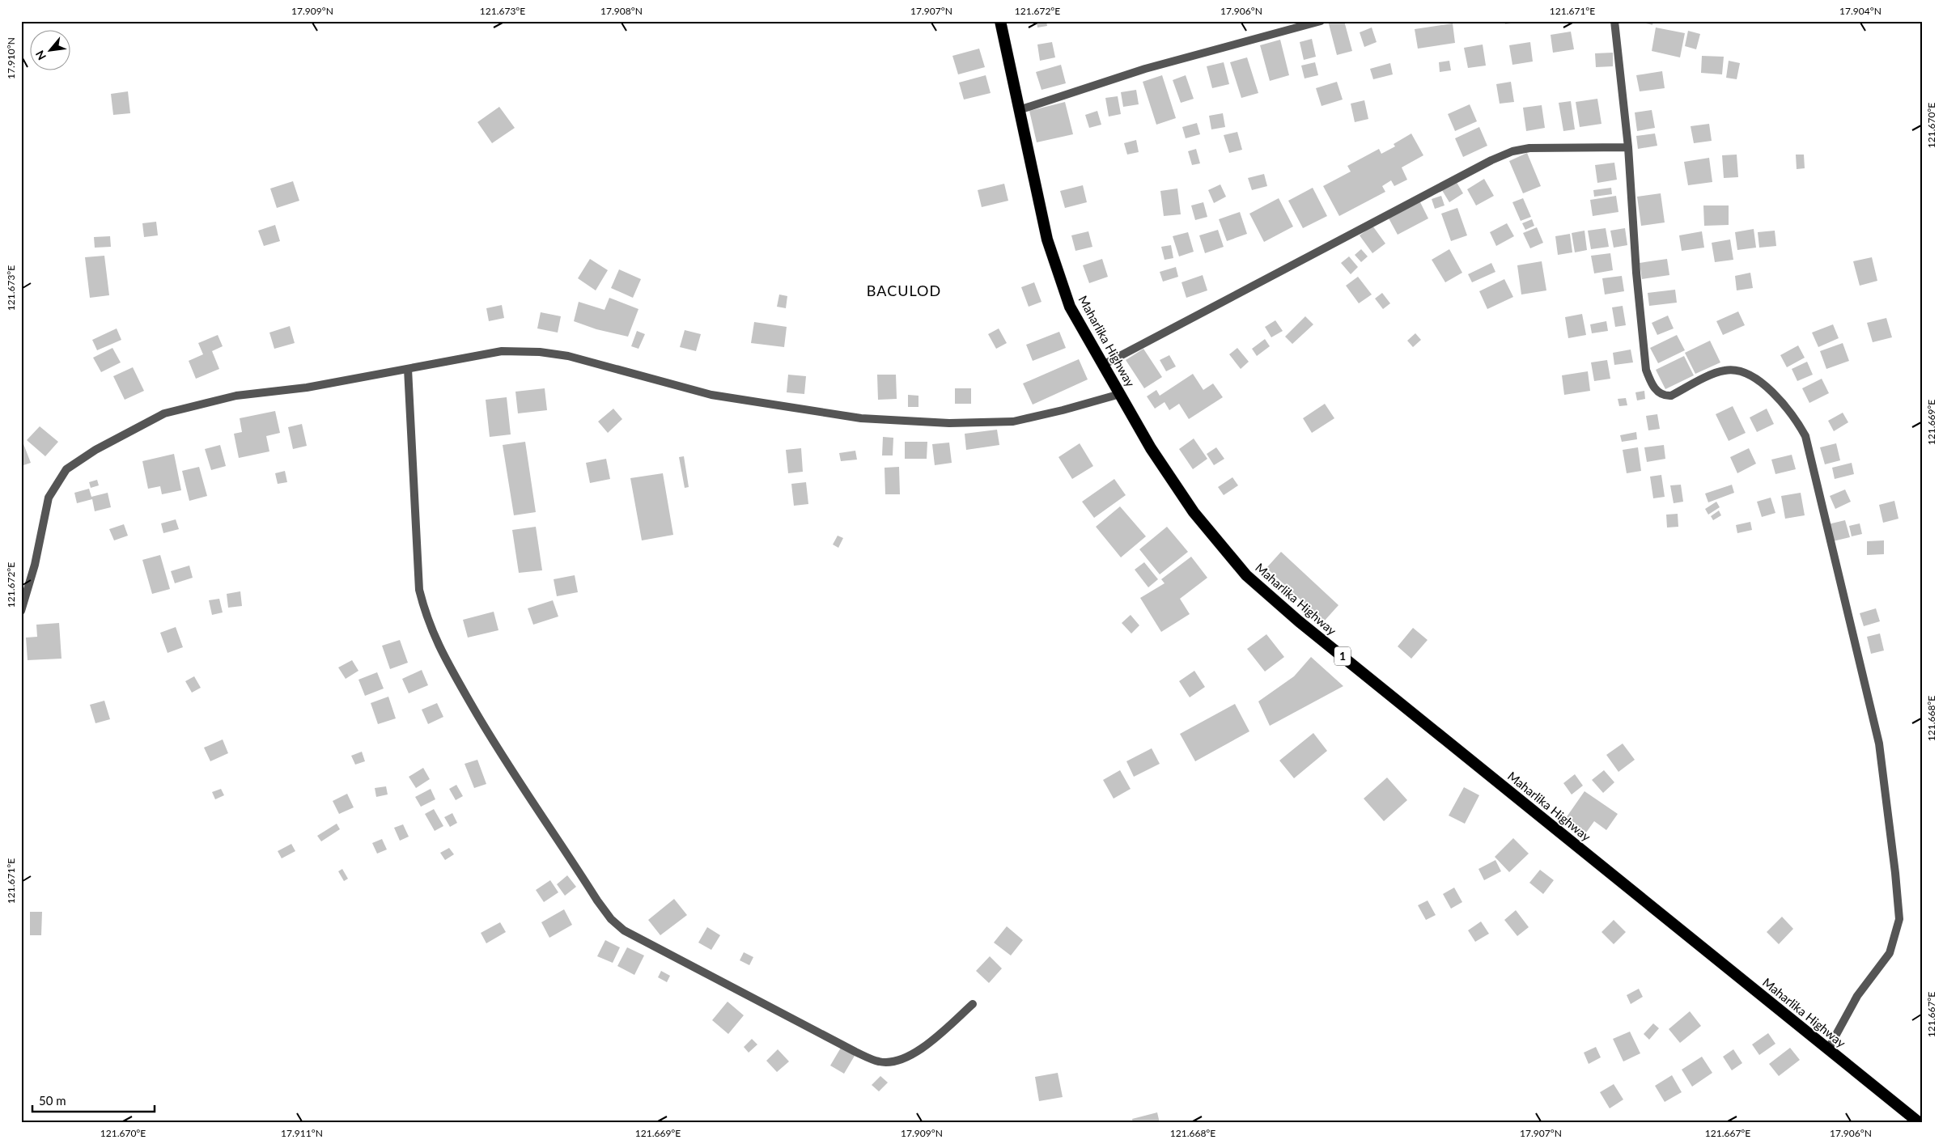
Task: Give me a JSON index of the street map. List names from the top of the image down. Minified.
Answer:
{"streets":{"highway":["Maharlika Highway","1"]},"districts":["BACULOD"],"scale_bar":"50 m","north":"bottom left","coordinates":["17.909°N","121.673°E","17.908°N","17.907°N","121.672°E","17.906°N","121.671°E","17.904°N","17.910°N","121.670°E","121.669°E","121.668°E","121.667°E","17.911°N"]}
